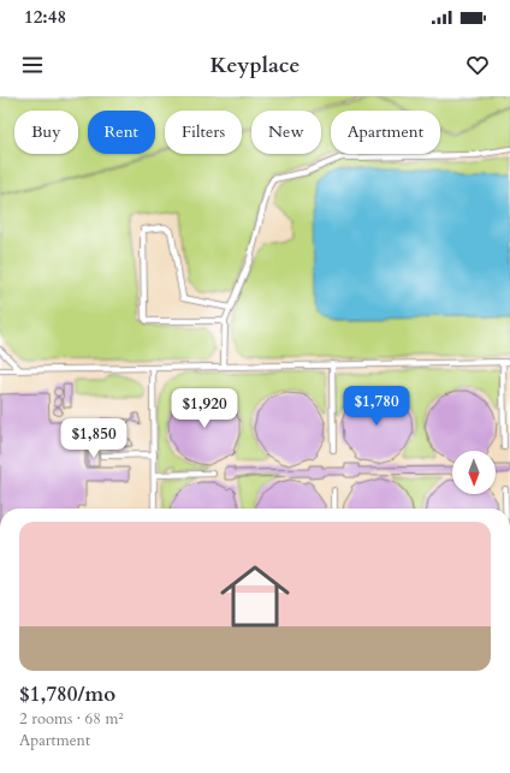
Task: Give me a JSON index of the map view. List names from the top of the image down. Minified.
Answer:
{"north":"bottom","page":{"status":"12:48","header":"Keyplace","chip":["Buy","Rent","Filters","New","Apartment"],"price":["$1,780","$1,920","$1,850"],"list":[{"name":"$1,780/mo","note":"2 rooms · 68 m² · Apartment"}]}}
